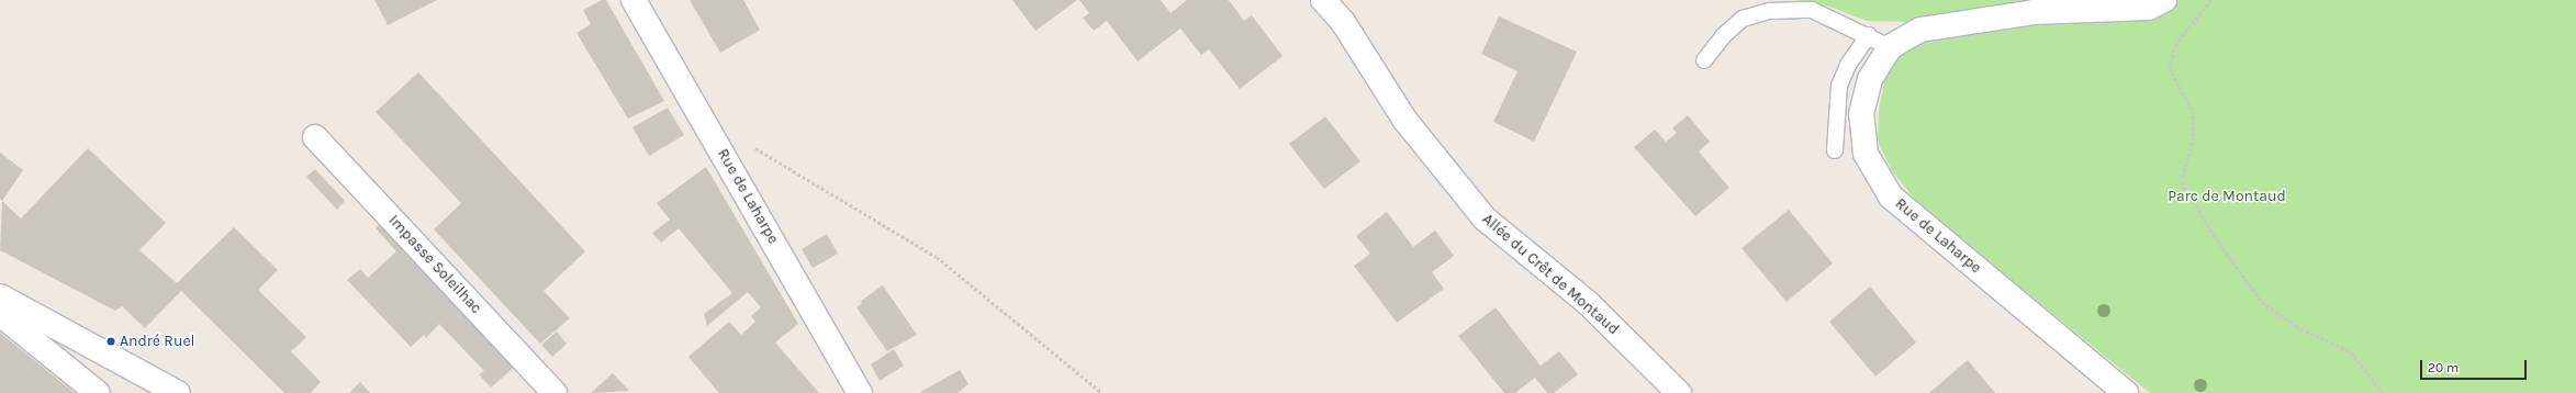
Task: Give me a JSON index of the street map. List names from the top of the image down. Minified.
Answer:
{"streets":{"street":["Rue de Laharpe","Impasse Soleilhac","Allée du Crêt de Montaud"]},"parks":["Parc de Montaud"],"places":["André Ruel"],"scale_bar":"20 m"}
